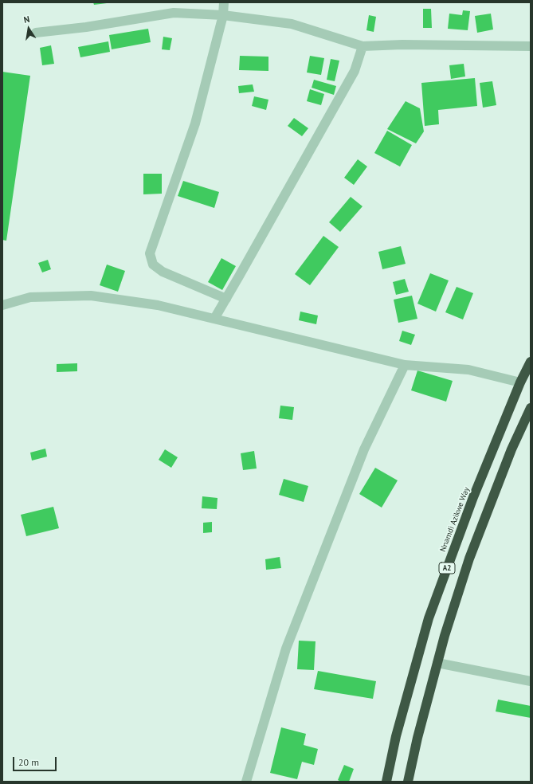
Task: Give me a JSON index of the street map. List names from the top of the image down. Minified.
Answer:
{"streets":{"highway":["Nnamdi Azikwe Way","A2"]},"scale_bar":"20 m","north":"top"}
